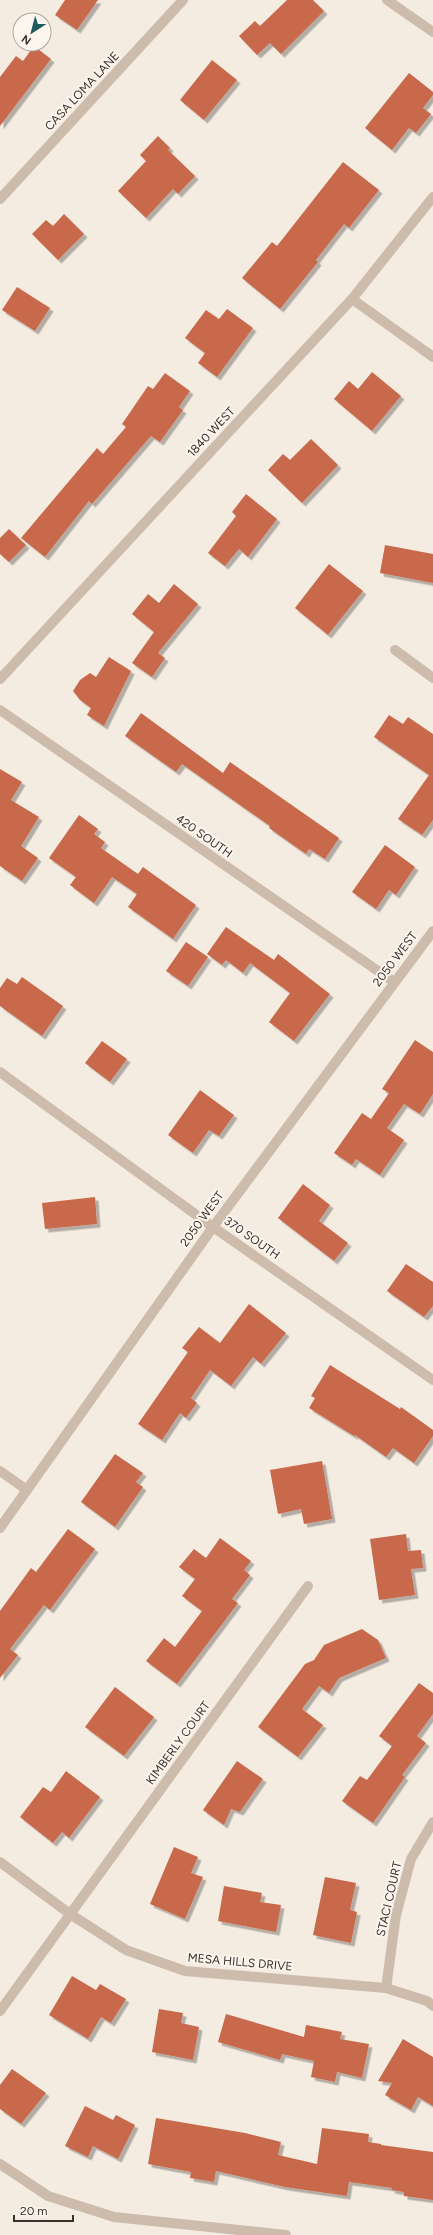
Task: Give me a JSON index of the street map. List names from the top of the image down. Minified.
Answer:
{"streets":{"street":["CASA LOMA LANE","1840 WEST","420 SOUTH","2050 WEST","370 SOUTH","KIMBERLY COURT","STACI COURT","MESA HILLS DRIVE"]},"crossings":[["420 SOUTH","2050 WEST"],["2050 WEST","370 SOUTH"],["KIMBERLY COURT","MESA HILLS DRIVE"],["STACI COURT","MESA HILLS DRIVE"]],"scale_bar":"20 m","north":"bottom left"}
